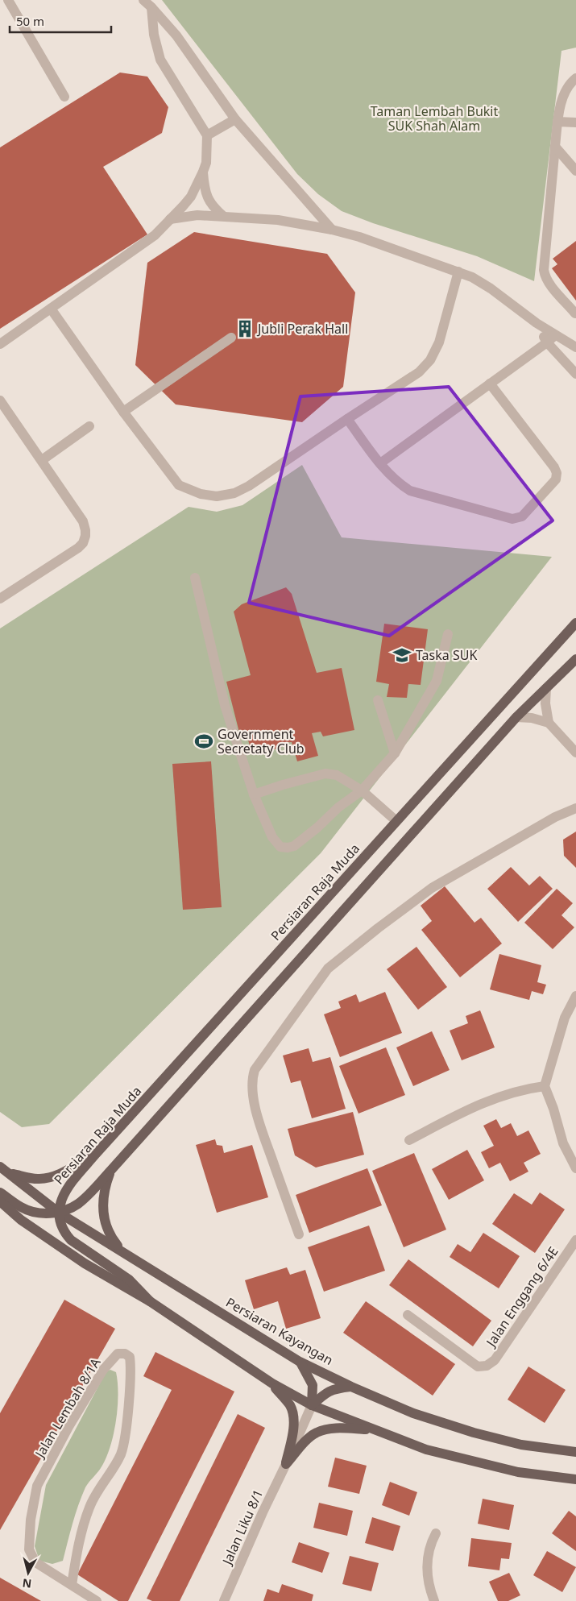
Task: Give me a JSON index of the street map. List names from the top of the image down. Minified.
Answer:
{"streets":{"main road":["Persiaran Raja Muda","Persiaran Kayangan"],"street":["Jalan Enggang 6/4E","Jalan Lembah 8/1A","Jalan Liku 8/1"]},"crossings":[["Persiaran Raja Muda","Persiaran Kayangan"]],"parks":["Taman Lembah Bukit SUK Shah Alam"],"places":{"building":["Jubli Perak Hall"],"school or university":["Taska SUK"],"sports":["Government Secretaty Club"]},"scale_bar":"50 m","north":"bottom"}
